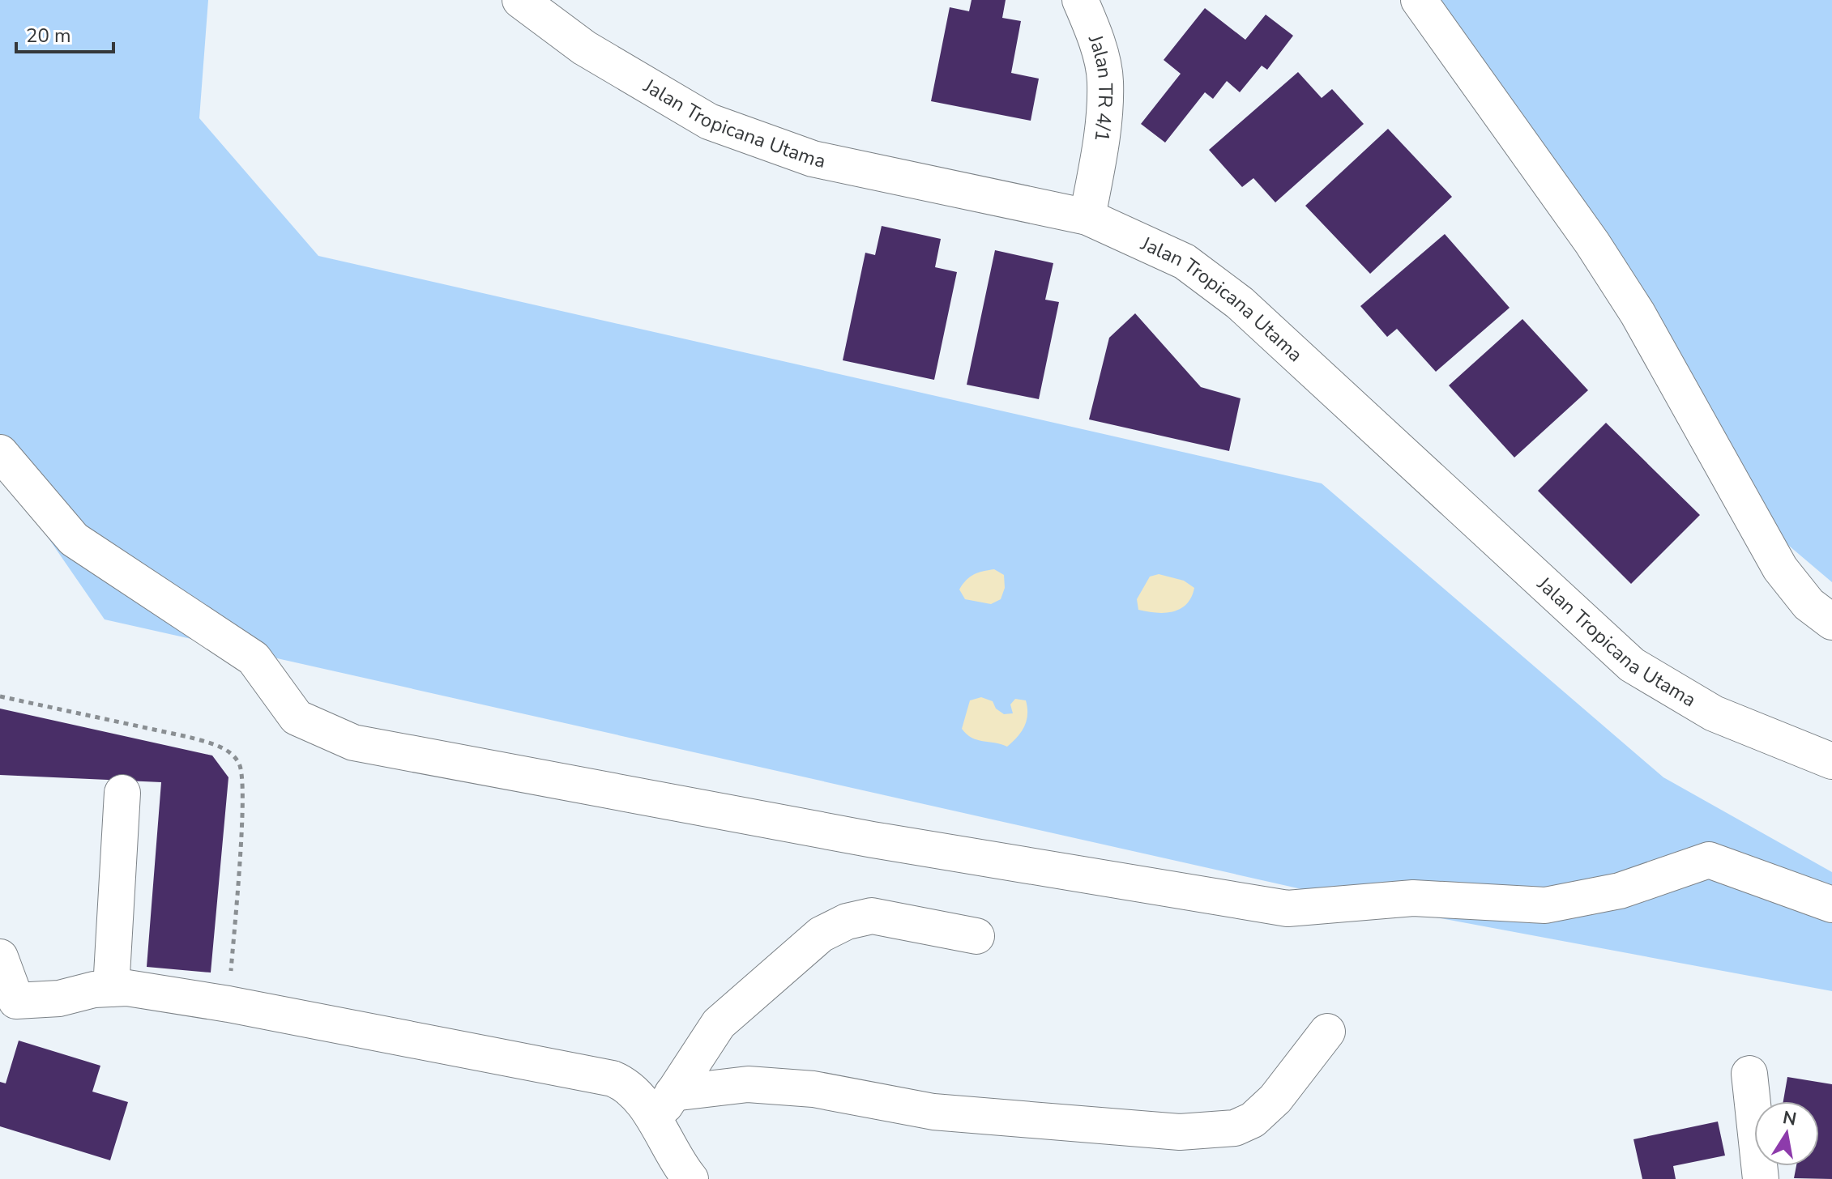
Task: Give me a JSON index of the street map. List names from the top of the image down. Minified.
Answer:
{"streets":{"street":["Jalan TR 4/1","Jalan Tropicana Utama"]},"crossings":[["Jalan TR 4/1","Jalan Tropicana Utama"]],"scale_bar":"20 m","north":"top"}
